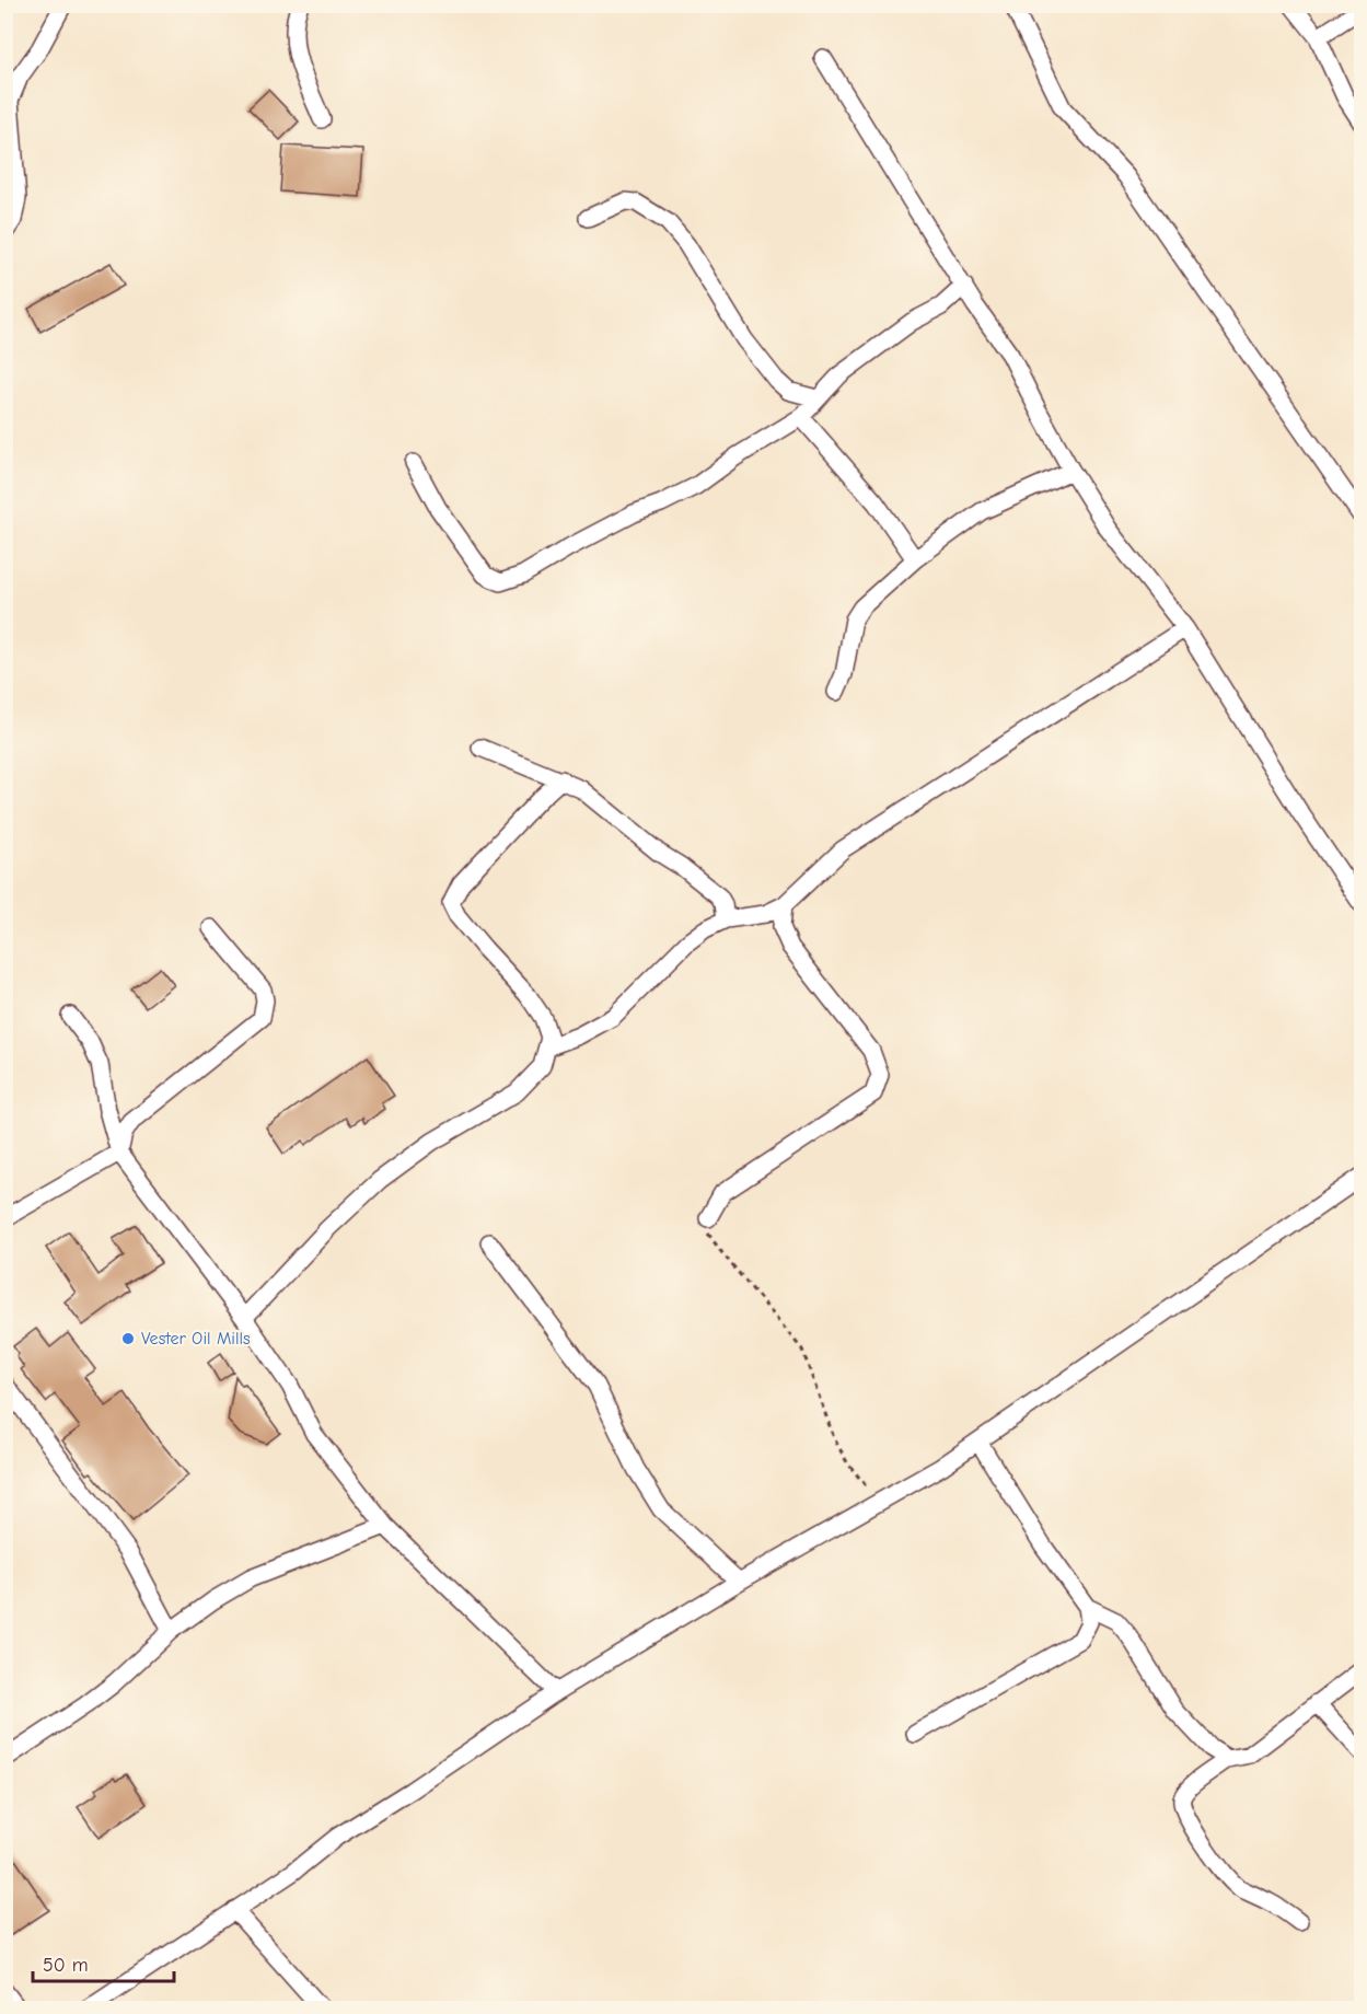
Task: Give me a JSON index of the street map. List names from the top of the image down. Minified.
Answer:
{"places":["Vester Oil Mills"],"scale_bar":"50 m"}
